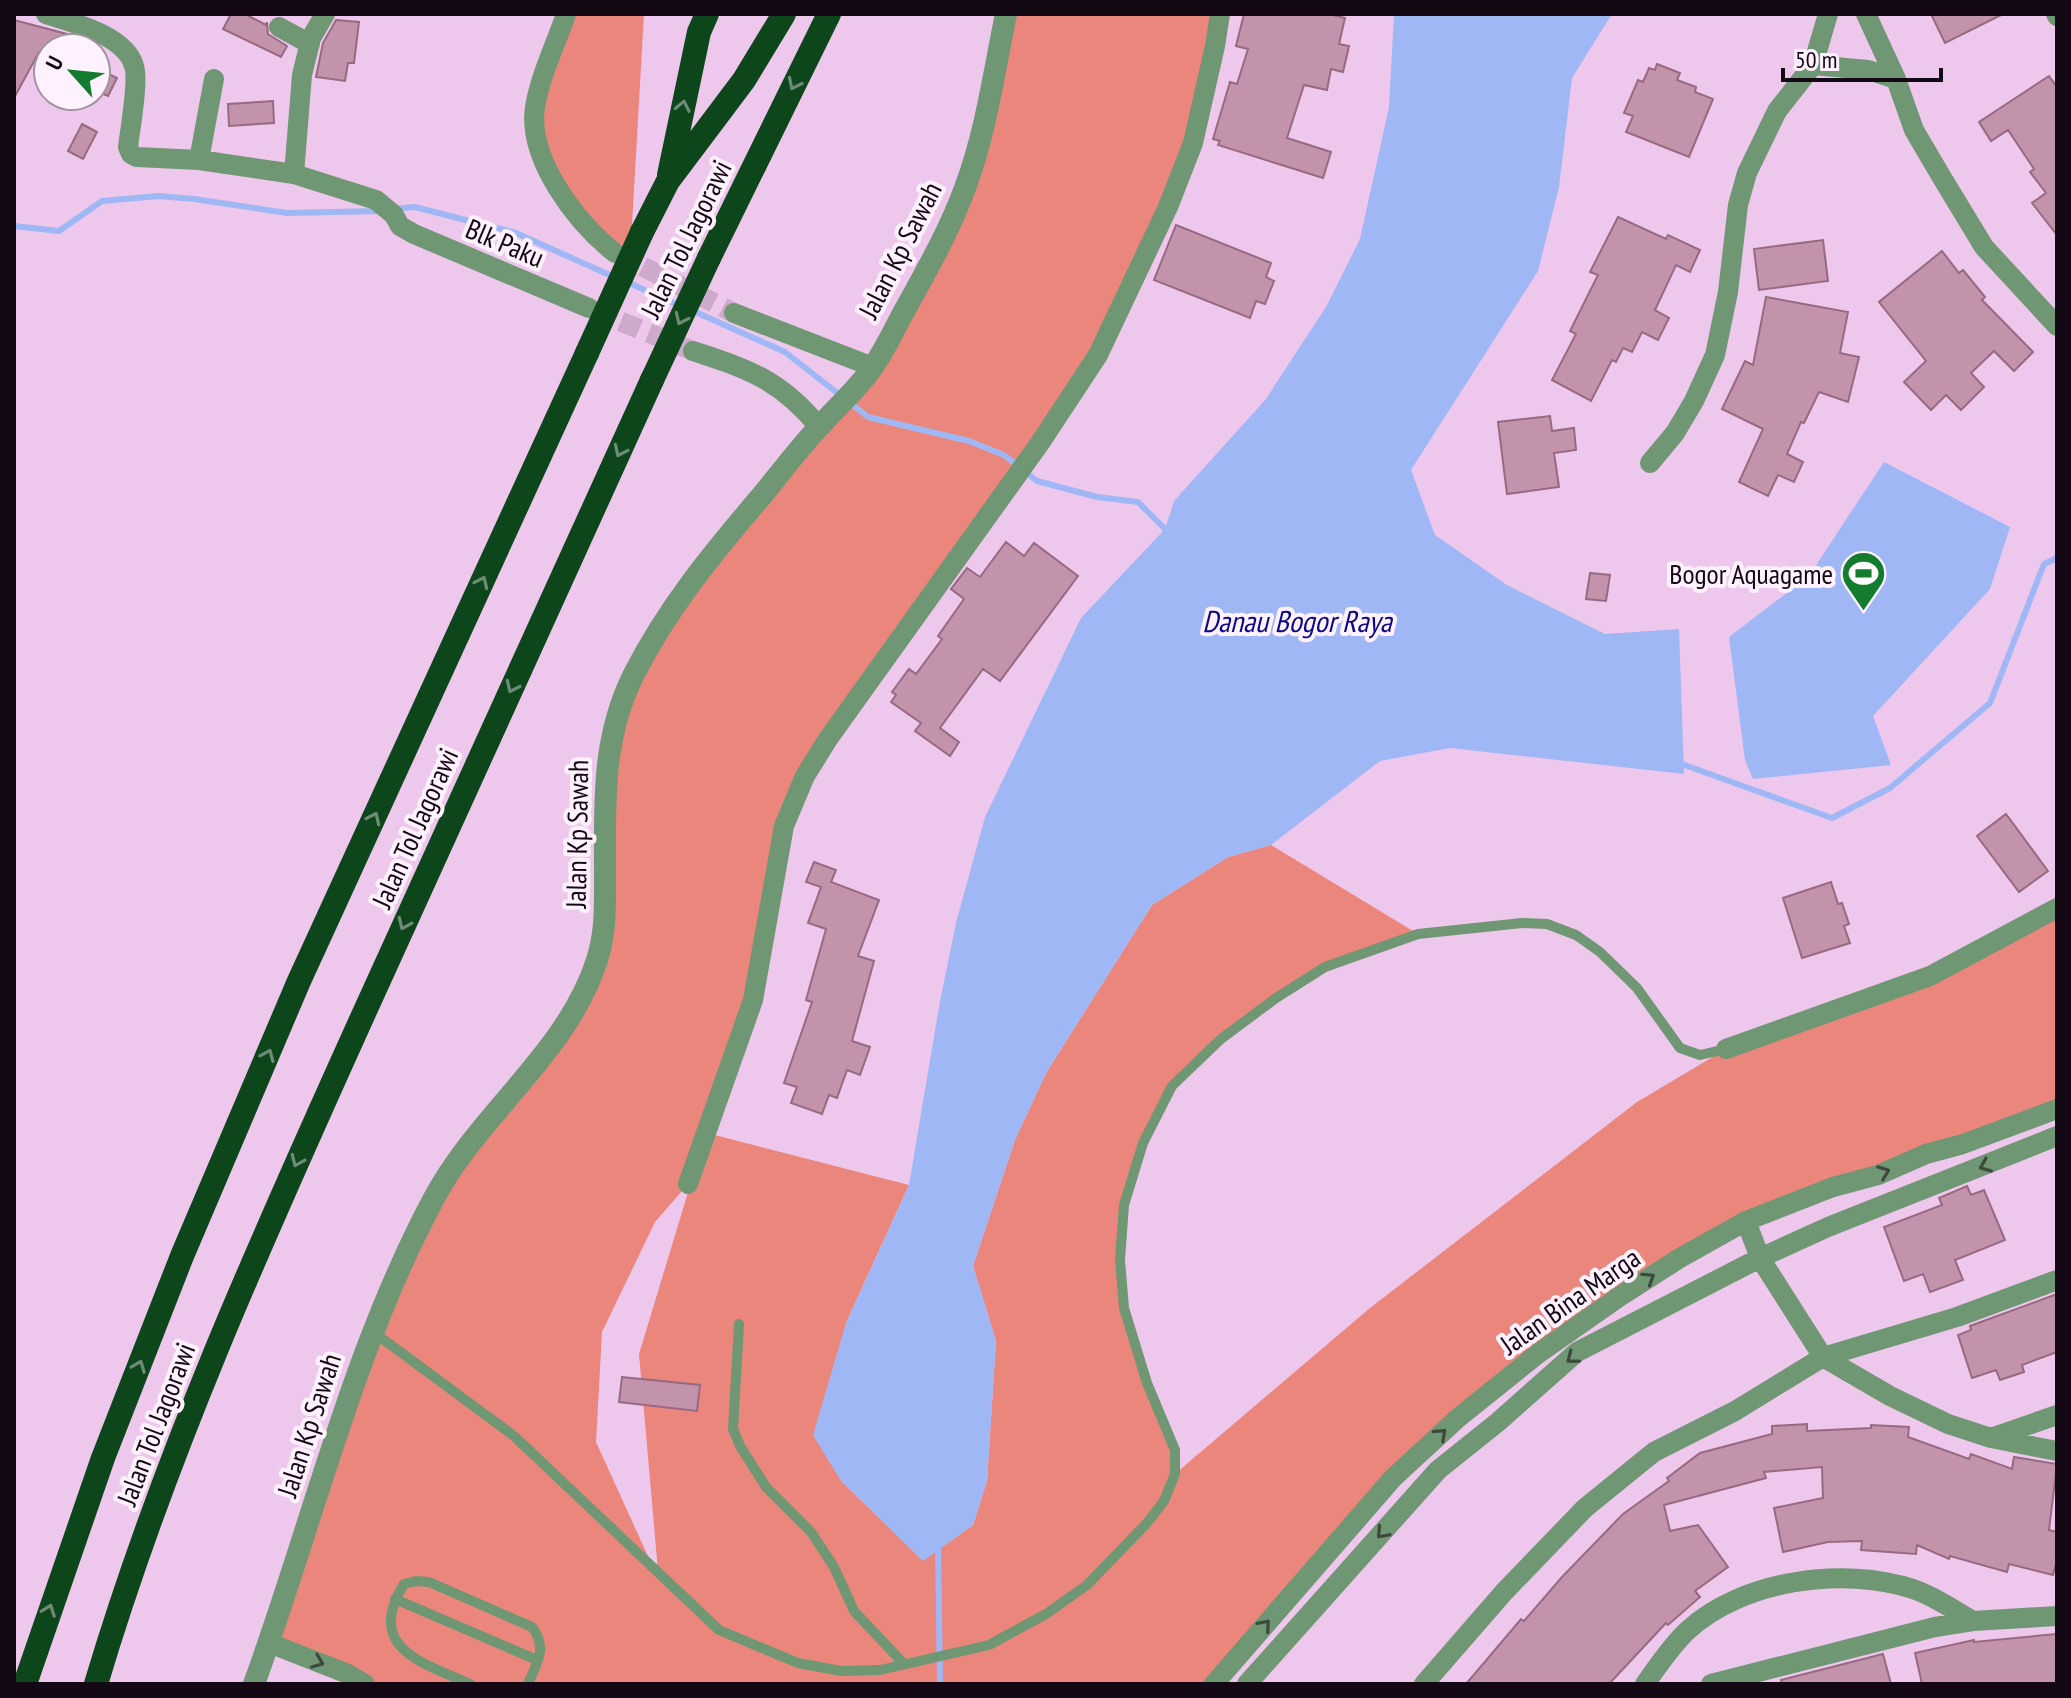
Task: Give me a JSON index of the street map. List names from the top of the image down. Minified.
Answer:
{"streets":{"highway":["Jalan Tol Jagorawi"],"street":["Blk Paku","Jalan Kp Sawah","Jalan Bina Marga"]},"water":["Danau Bogor Raya"],"places":{"sports":["Bogor Aquagame"]},"scale_bar":"50 m","north":"top left"}
